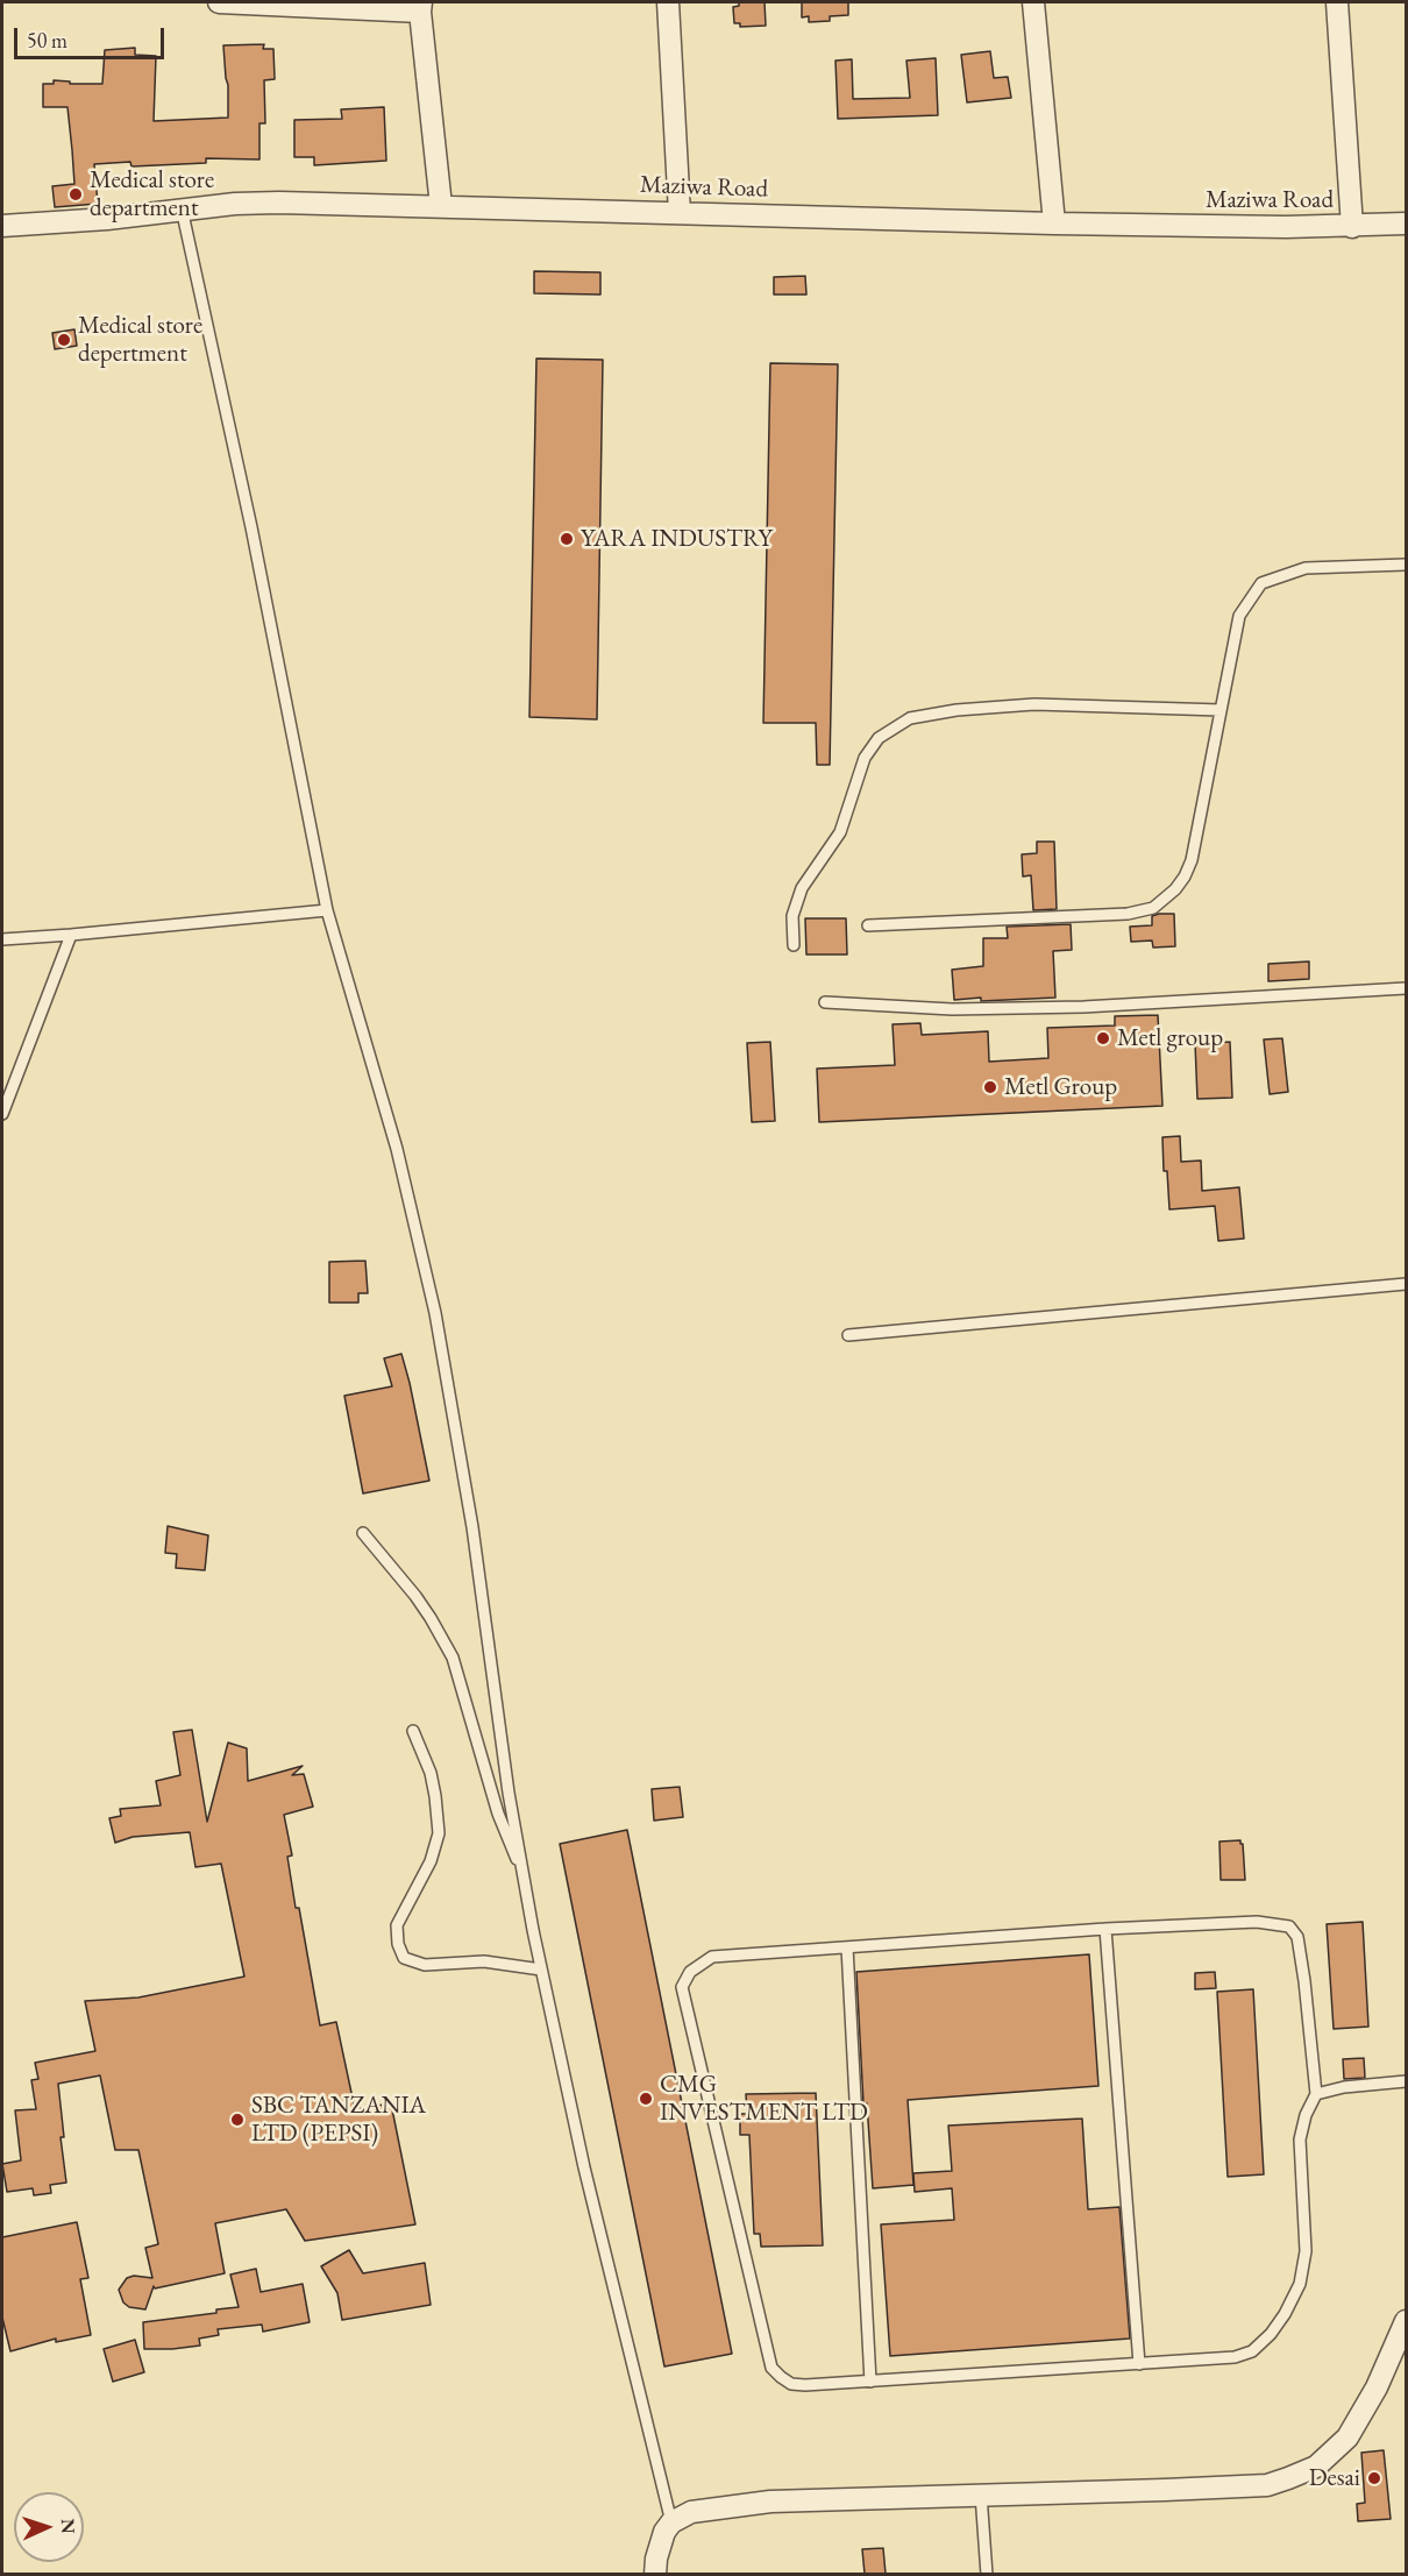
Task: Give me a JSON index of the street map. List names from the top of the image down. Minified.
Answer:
{"streets":{"street":["Maziwa Road"]},"places":["Medical store department","Medical store depertment","YARA INDUSTRY","Metl group","Metl Group","CMG INVESTMENT LTD","SBC TANZANIA LTD (PEPSI)","Desai"],"scale_bar":"50 m","north":"right"}
